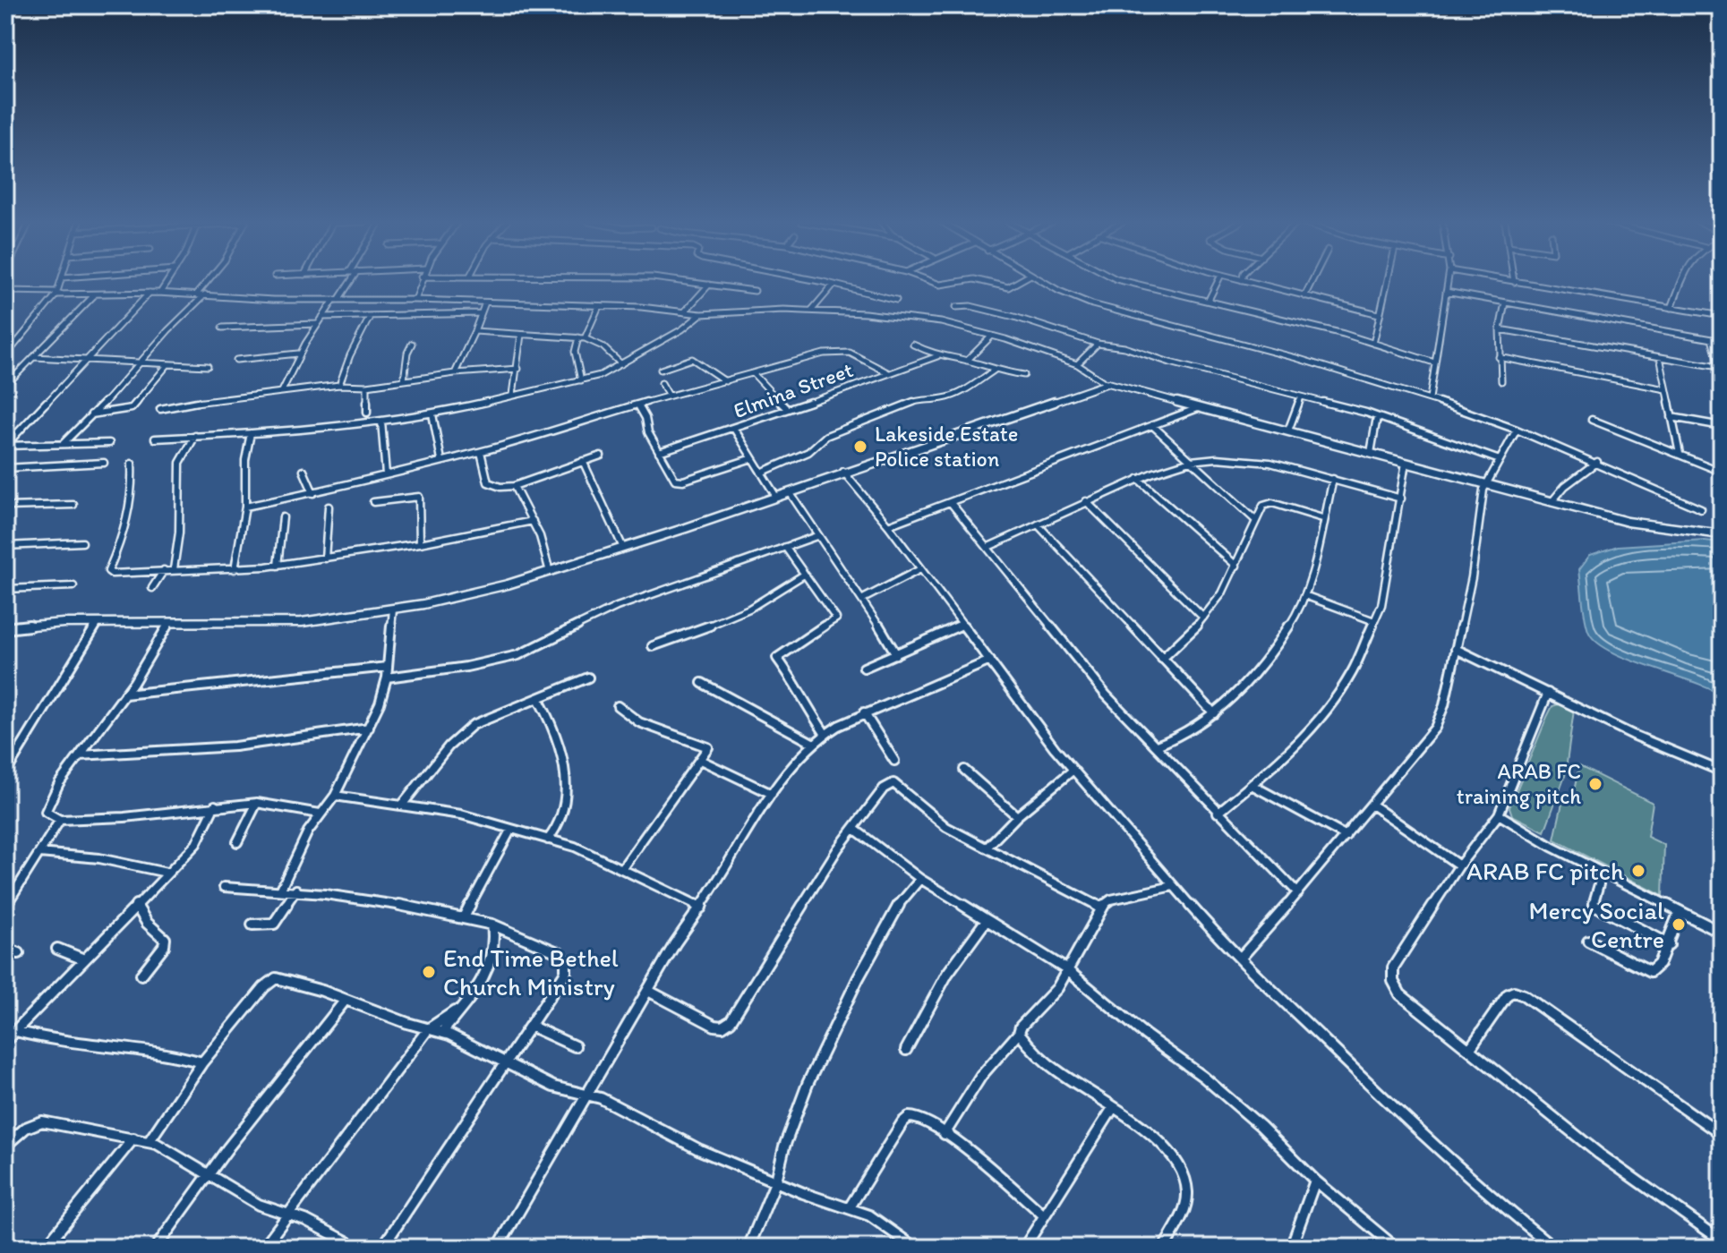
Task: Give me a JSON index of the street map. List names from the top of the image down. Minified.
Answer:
{"streets":{"street":["Elmina Street"]},"places":["Lakeside Estate Police station","ARAB FC training pitch","ARAB FC pitch","Mercy Social Centre","End Time Bethel Church Ministry"]}
